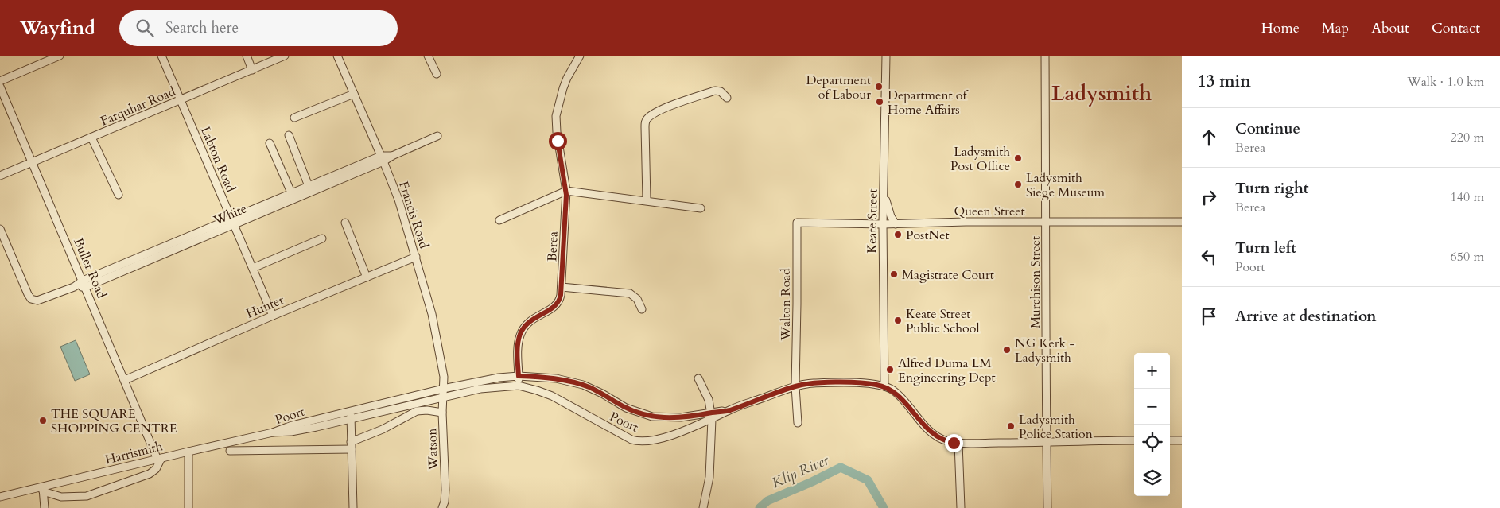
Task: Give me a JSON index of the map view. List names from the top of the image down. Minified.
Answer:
{"streets":{"street":["Farquhar Road","Labton Road","Queen Street","White","Francis Road","Keate Street","Berea","Buller Road","Murchison Street","Walton Road","Hunter","Poort","Watson","Harrismith"]},"crossings":[["Farquhar Road","Labton Road"],["Farquhar Road","Buller Road"],["Labton Road","White"],["Labton Road","Hunter"],["Queen Street","Keate Street"],["Queen Street","Murchison Street"],["Queen Street","Walton Road"],["White","Francis Road"],["White","Buller Road"],["Francis Road","Hunter"],["Francis Road","Poort"],["Francis Road","Watson"],["Keate Street","Poort"],["Berea","Poort"],["Buller Road","Hunter"],["Buller Road","Harrismith"],["Murchison Street","Poort"],["Walton Road","Poort"],["Poort","Watson"],["Poort","Harrismith"]],"districts":["Ladysmith"],"water":["Klip River"],"places":["Department of Labour","Department of Home Affairs","Ladysmith Post Office","Ladysmith Siege Museum","PostNet","Magistrate Court","Keate Street Public School","NG Kerk - Ladysmith","Alfred Duma LM Engineering Dept","THE SQUARE SHOPPING CENTRE","Ladysmith Police Station"],"page":{"header":"Wayfind","search":"Search here","nav":["Home","Map","About","Contact"],"heading":["13 min","Walk · 1.0 km"],"list":[["Continue","Berea","220 m"],["Turn right","Berea","140 m"],["Turn left","Poort","650 m"],"Arrive at destination"],"map_buttons":["+","−"]}}
